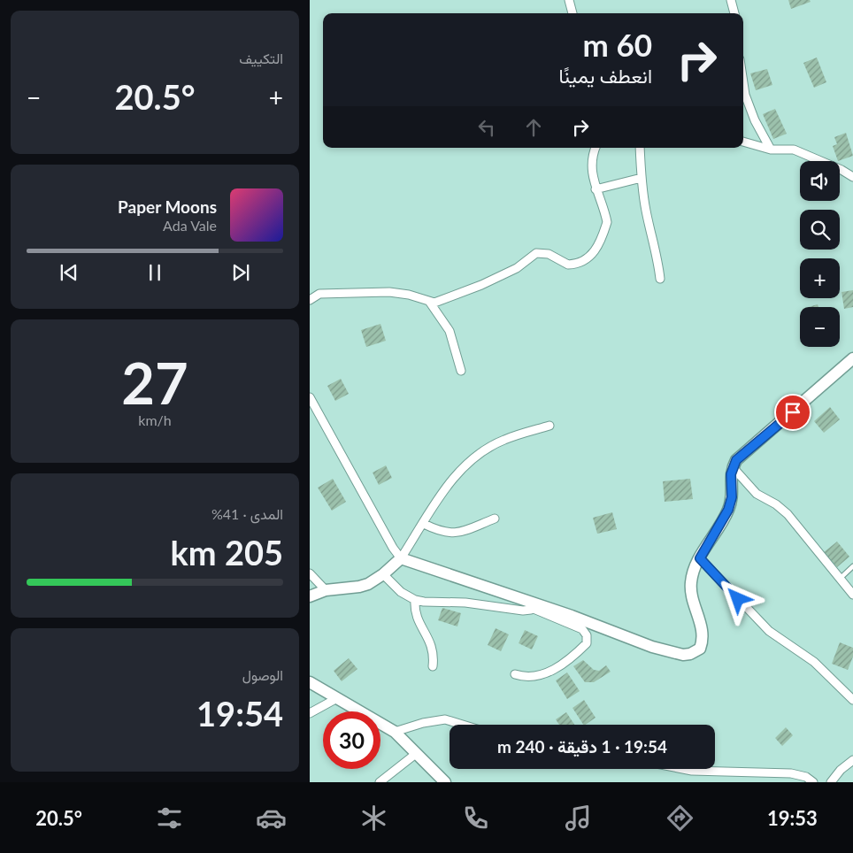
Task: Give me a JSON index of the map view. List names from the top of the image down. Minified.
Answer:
{"page":{"tile":["التكييف",["27","km/h"],["المدى · 41%","205 km"],["الوصول","19:54"]],"turn":["60 m","انعطف يمينًا"],"heat":["−","20.5°","+"],"map_buttons":["+","−"],"song":["Paper Moons","Ada Vale"],"limit":"30","trip":"19:54 · 1 دقيقة · 240 m","tabs":["19:53","20.5°"]}}
